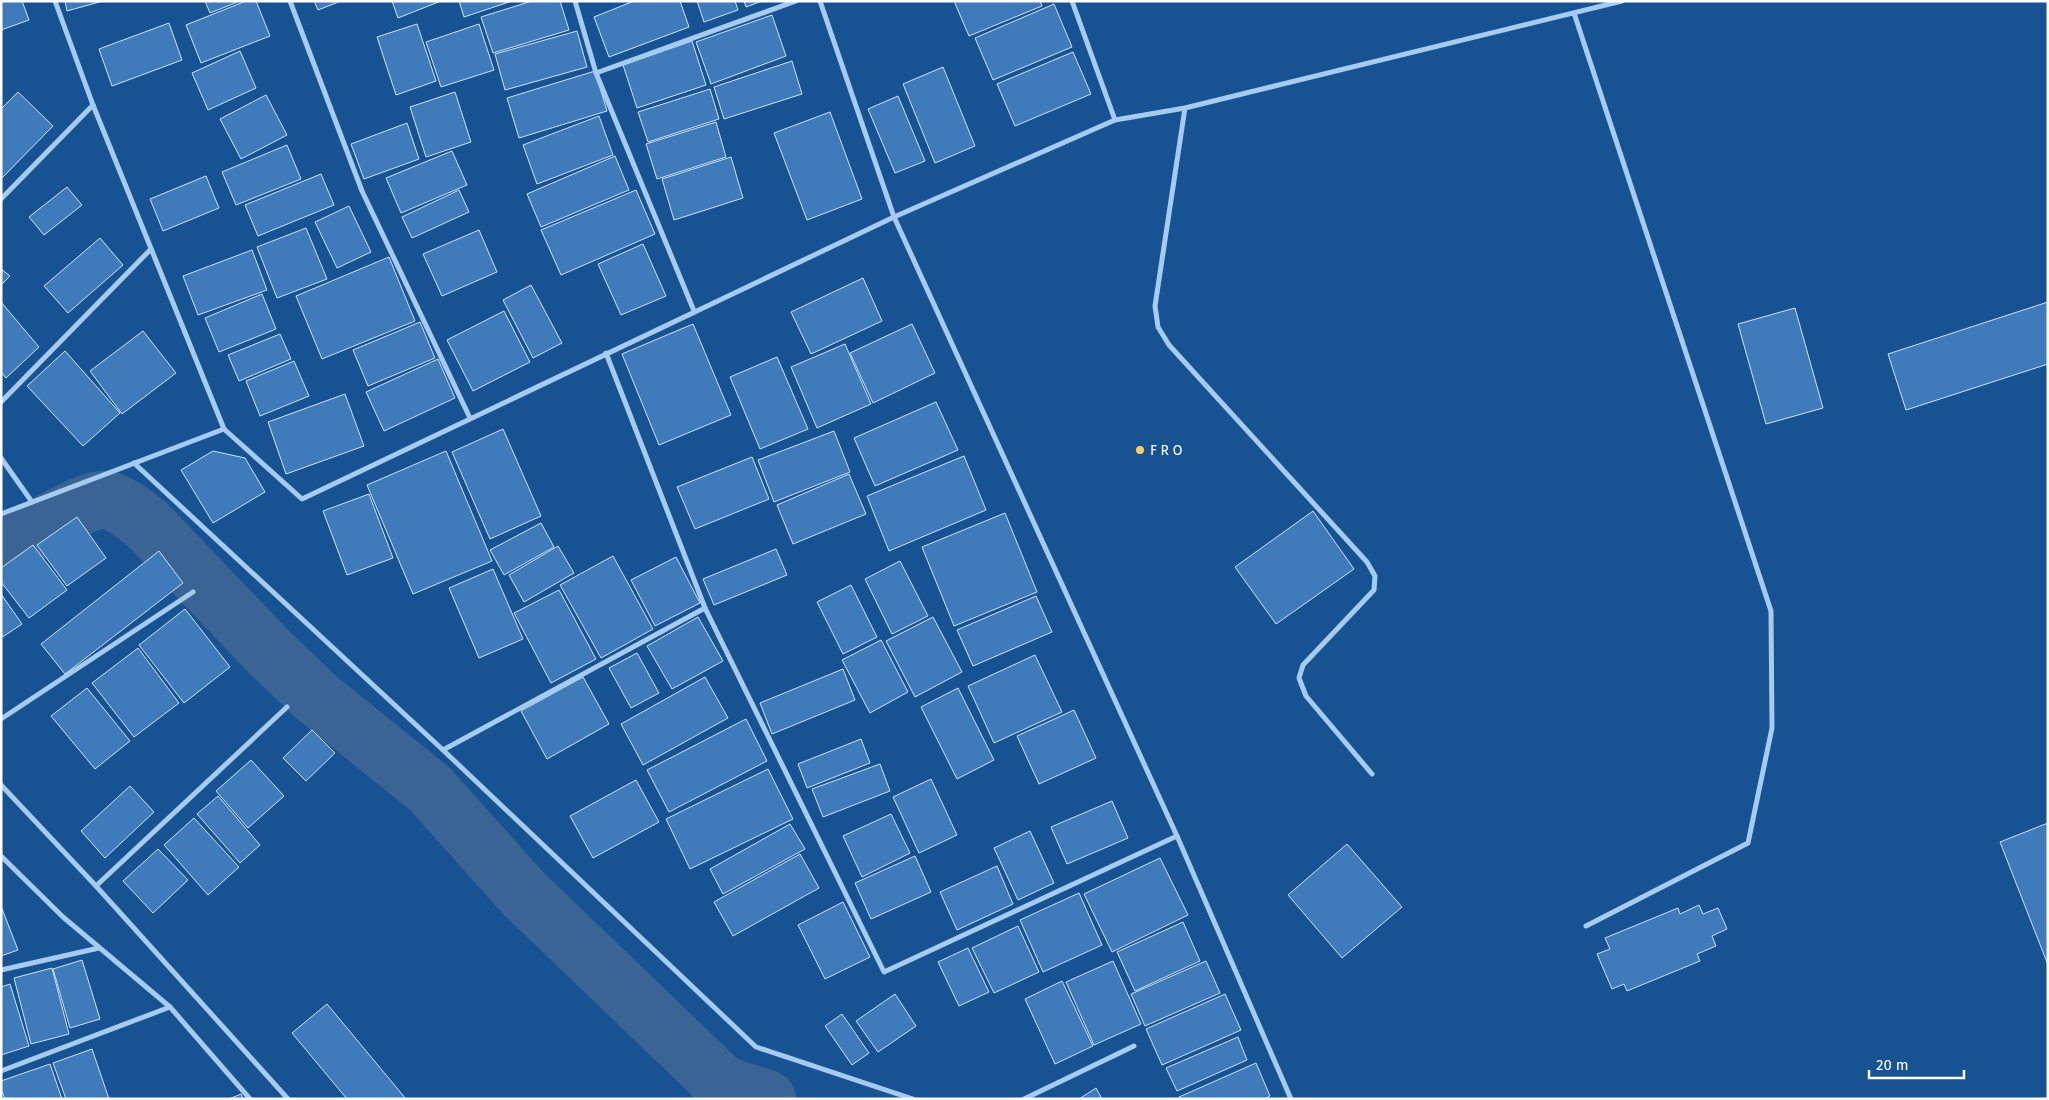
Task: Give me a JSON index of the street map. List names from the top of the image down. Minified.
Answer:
{"places":["F R O"],"scale_bar":"20 m"}
